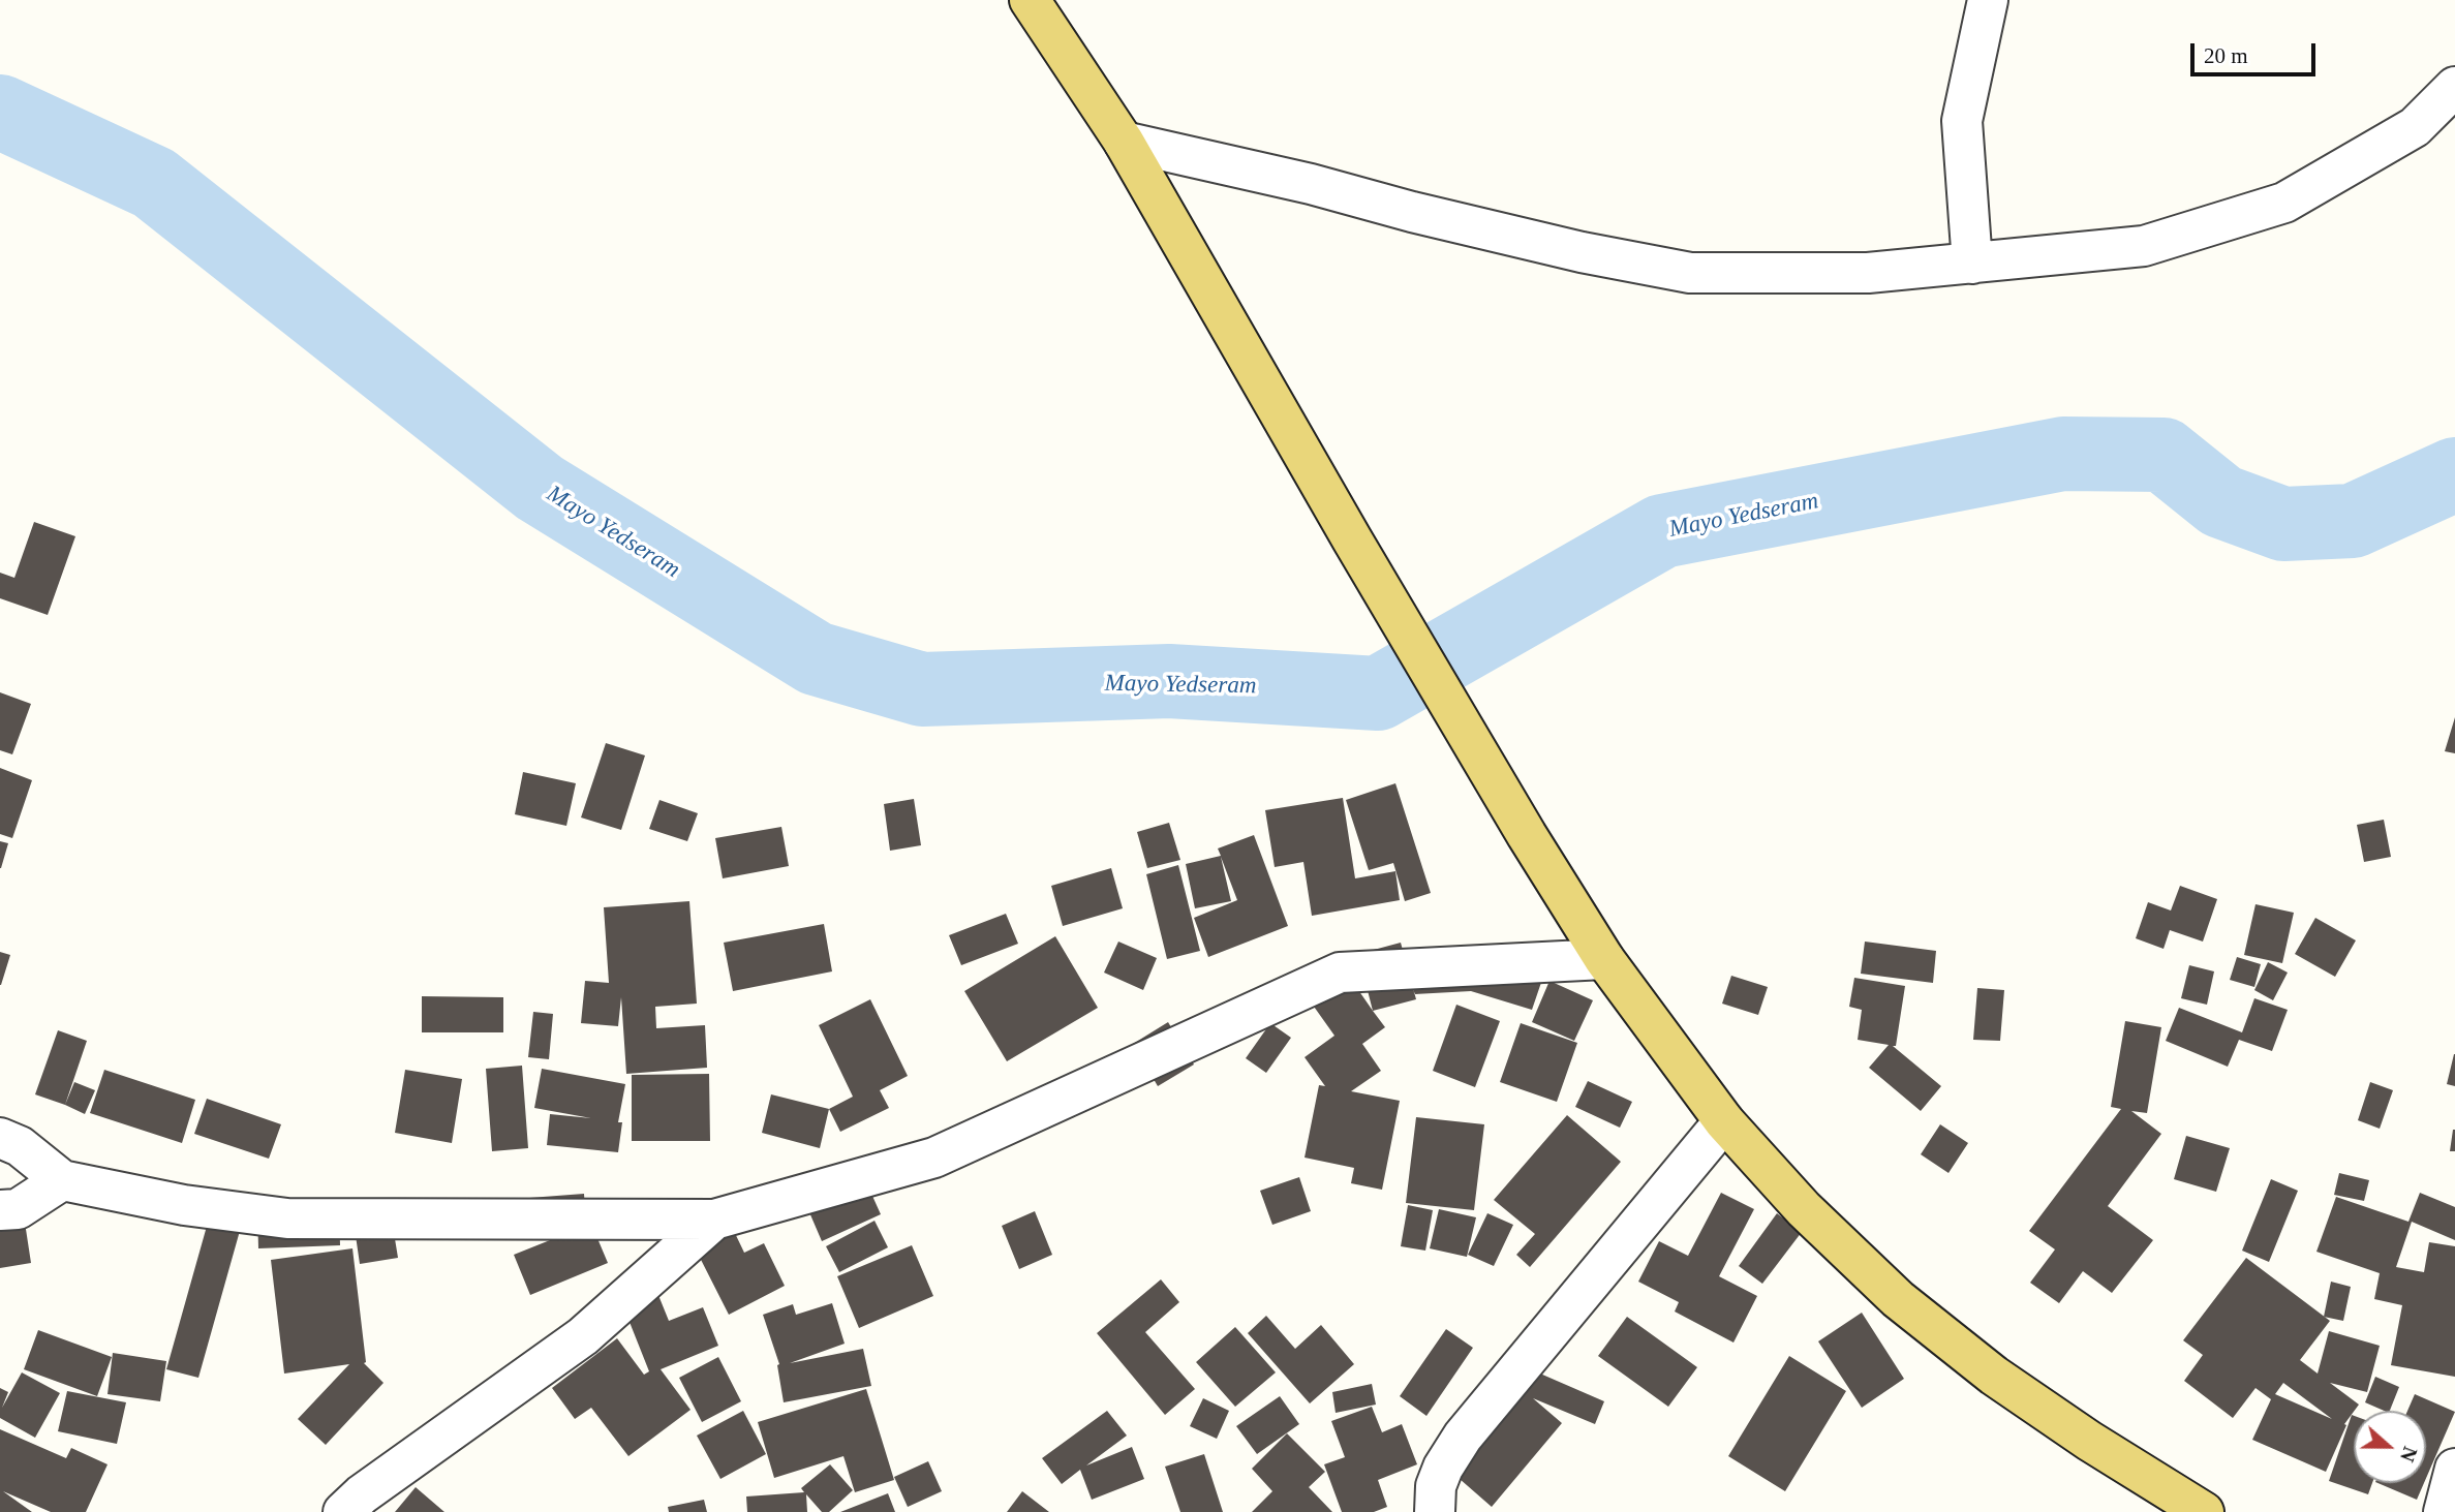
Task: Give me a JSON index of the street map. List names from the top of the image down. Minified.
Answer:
{"water":["Mayo Yedseram"],"scale_bar":"20 m","north":"right"}
